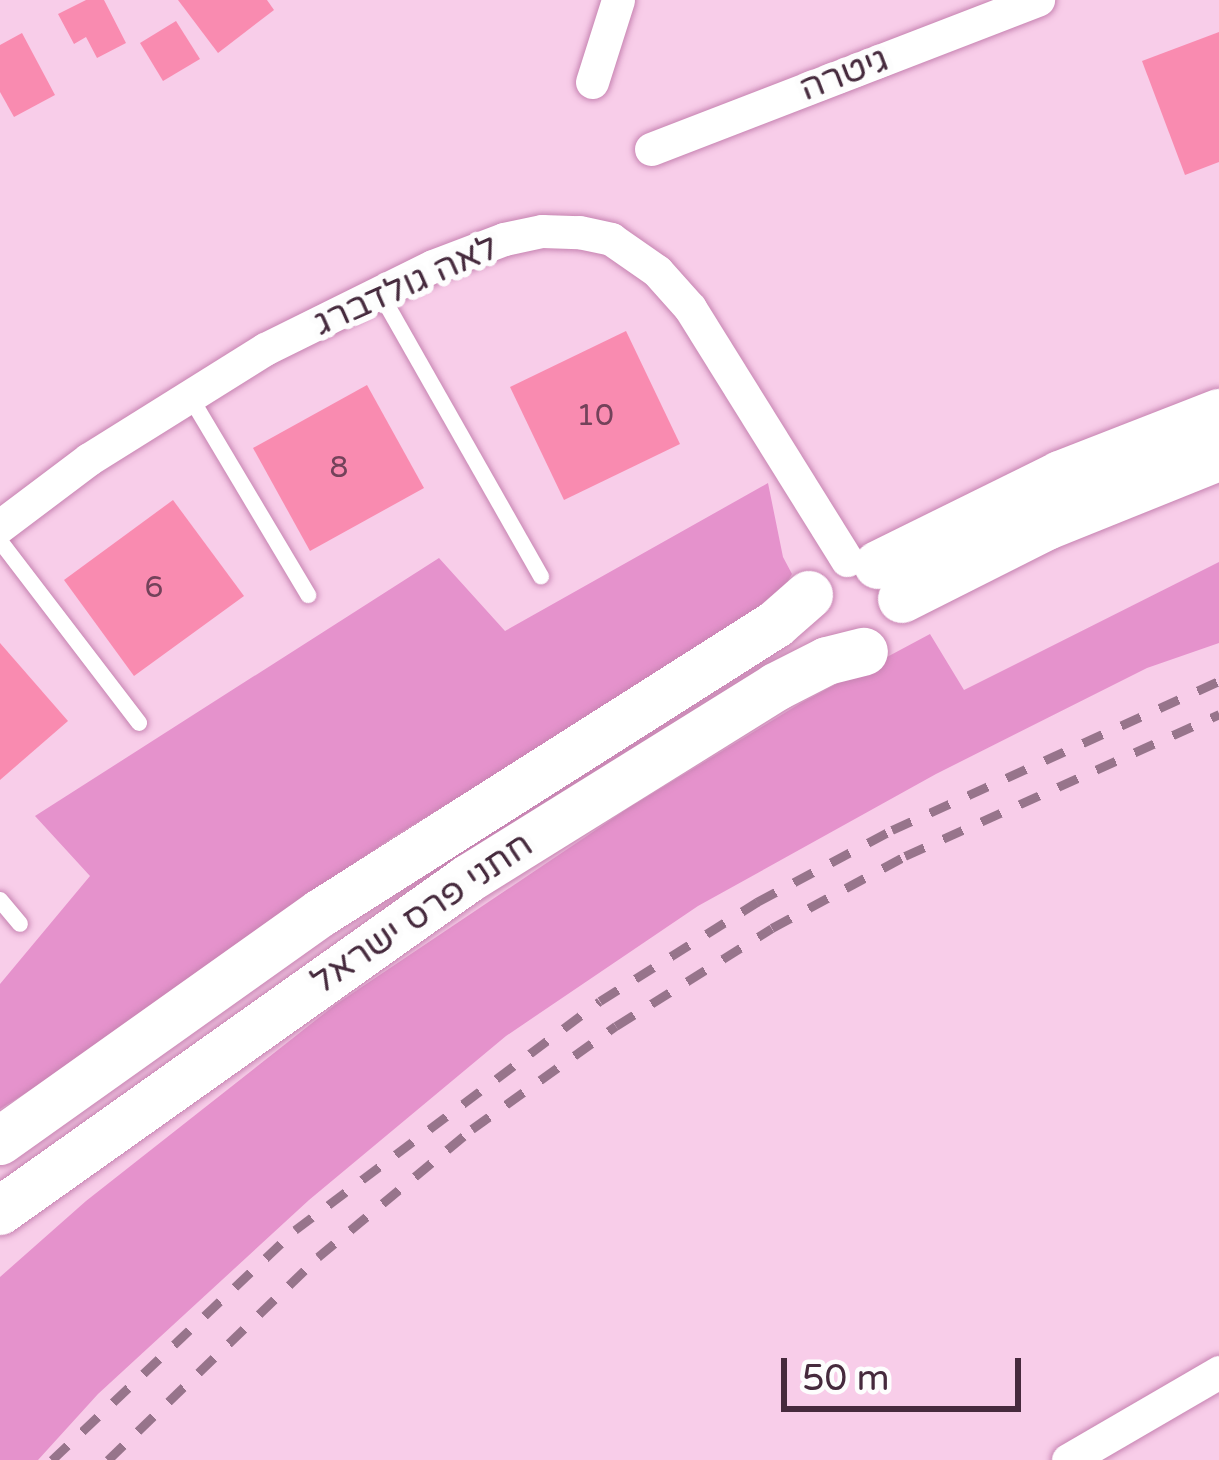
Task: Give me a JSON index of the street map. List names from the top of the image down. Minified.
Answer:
{"streets":{"main road":["חתני פרס ישראל"],"street":["גיטרה","לאה גולדברג"]},"crossings":[["לאה גולדברג","חתני פרס ישראל"]],"house_numbers":["10","8","6"],"scale_bar":"50 m"}
